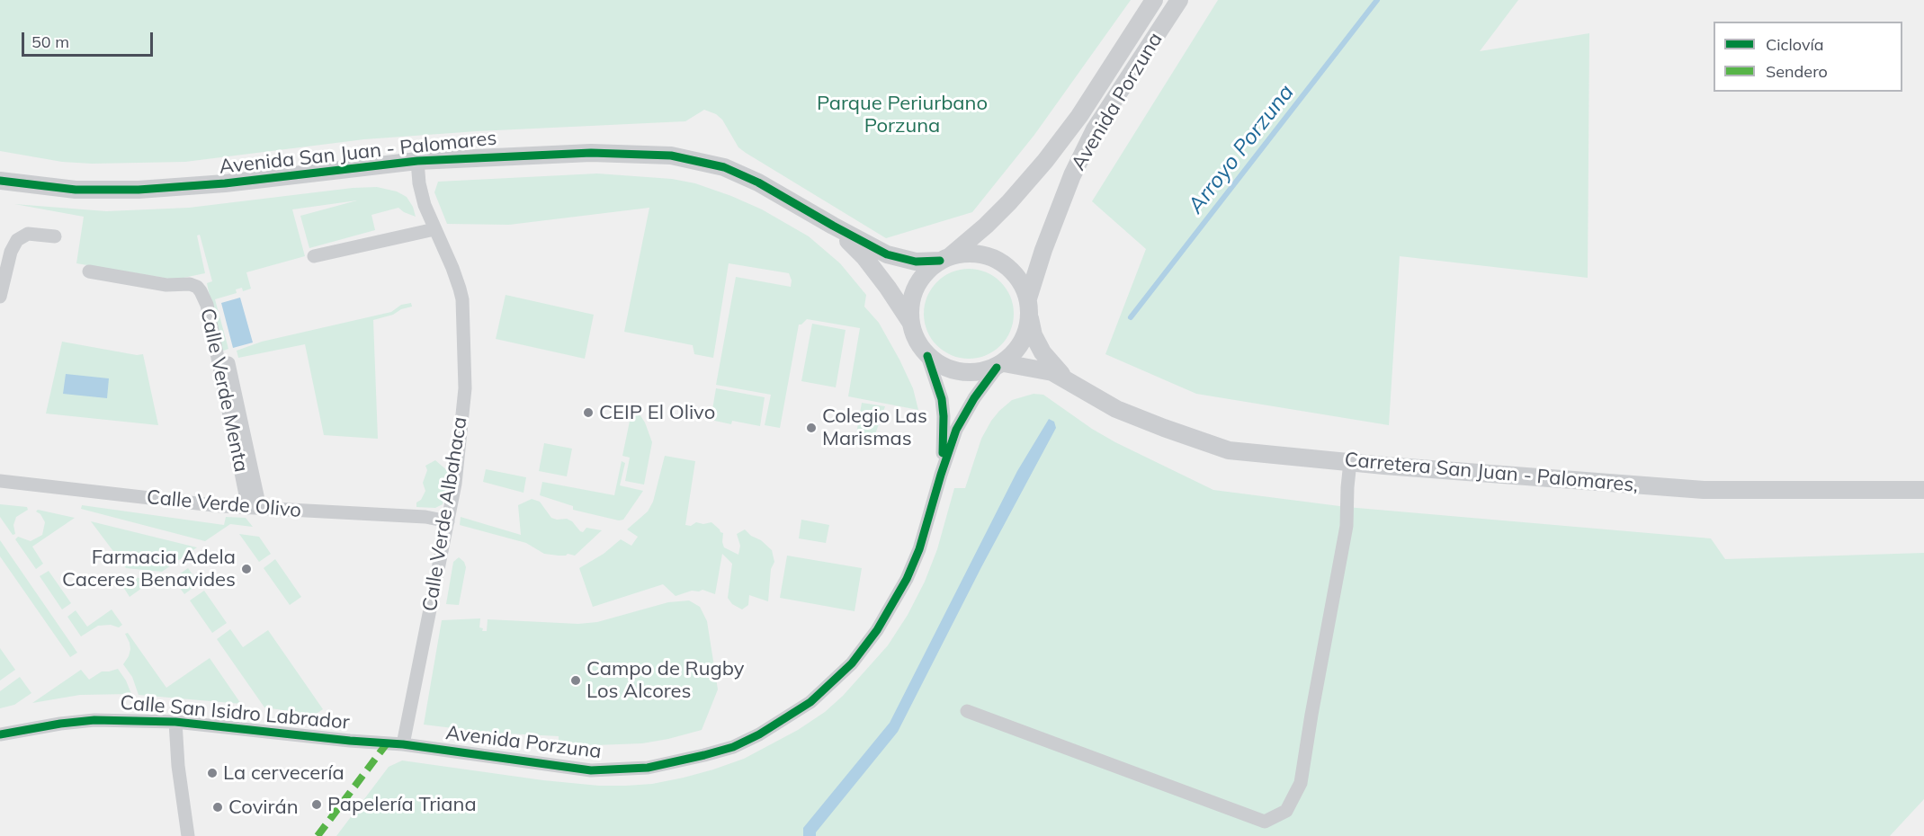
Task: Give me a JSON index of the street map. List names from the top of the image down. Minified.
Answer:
{"streets":{"street":["Avenida Porzuna","Avenida San Juan - Palomares","Calle Verde Menta","Carretera San Juan - Palomares,","Calle Verde Olivo","Calle Verde Albahaca","Calle San Isidro Labrador"]},"crossings":[["Avenida Porzuna","Calle Verde Albahaca"],["Avenida Porzuna","Calle San Isidro Labrador"],["Avenida San Juan - Palomares","Calle Verde Albahaca"],["Calle Verde Menta","Calle Verde Olivo"],["Calle Verde Olivo","Calle Verde Albahaca"],["Calle Verde Albahaca","Calle San Isidro Labrador"]],"water":["Arroyo Porzuna"],"parks":["Parque Periurbano Porzuna"],"places":["CEIP El Olivo","Colegio Las Marismas","Farmacia Adela Caceres Benavides","Campo de Rugby Los Alcores","La cervecería","Papelería Triana","Covirán"],"legend":["Ciclovía","Sendero"],"scale_bar":"50 m"}
